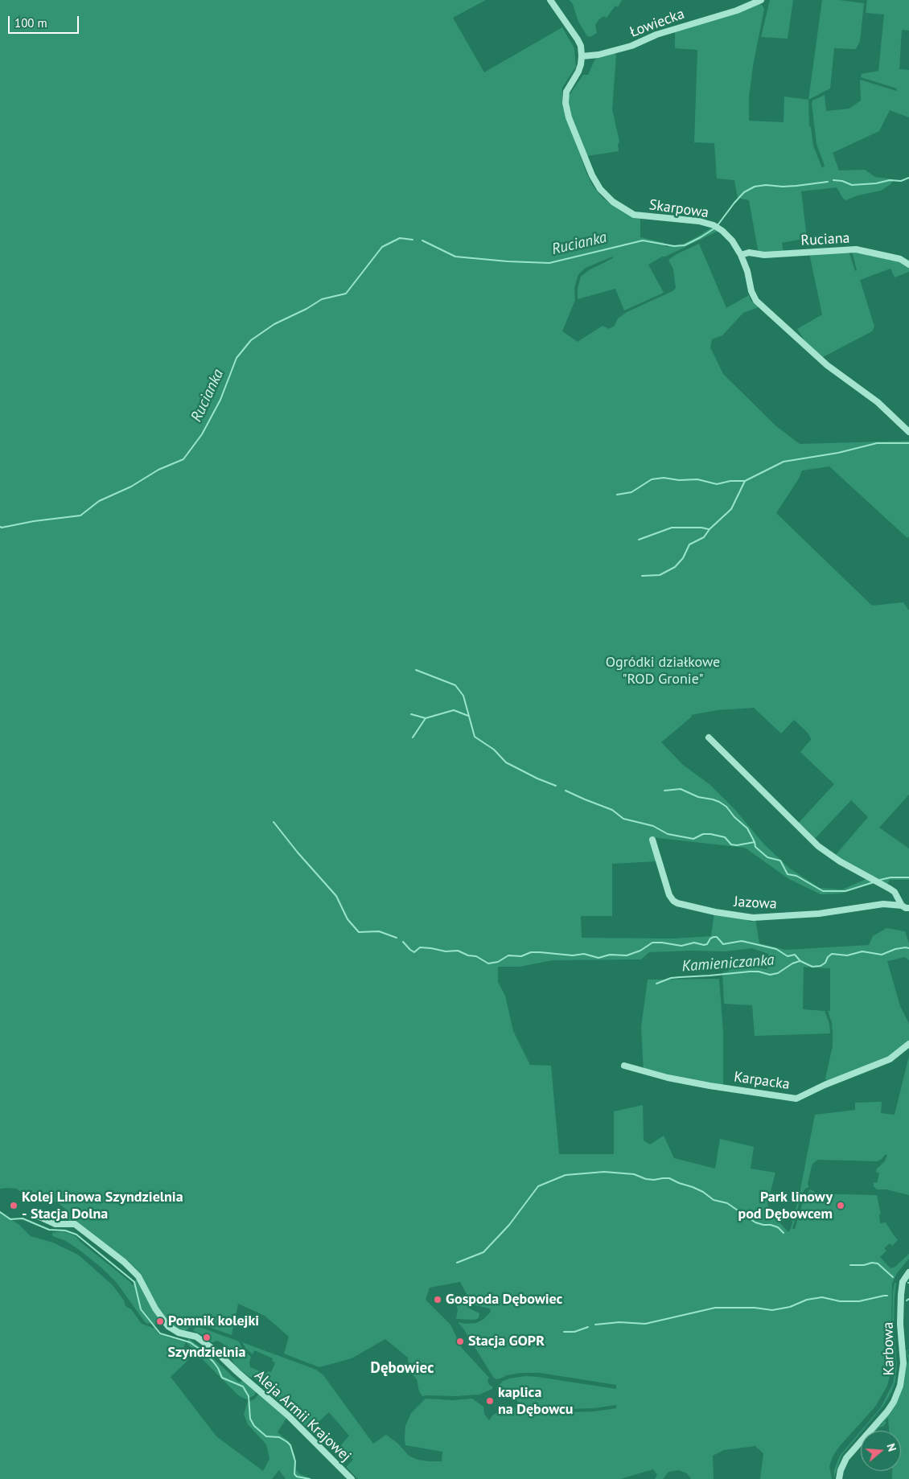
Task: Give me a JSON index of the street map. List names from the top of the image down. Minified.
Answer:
{"streets":{"street":["Łowiecka","Skarpowa","Ruciana","Jazowa","Karpacka","Karbowa","Aleja Armii Krajowej"]},"crossings":[["Łowiecka","Skarpowa"],["Skarpowa","Ruciana"]],"districts":["Dębowiec"],"water":["Rucianka","Kamieniczanka"],"parks":["Ogródki działkowe \"ROD Gronie\""],"places":["Kolej Linowa Szyndzielnia - Stacja Dolna","Park linowy pod Dębowcem","Gospoda Dębowiec","Pomnik kolejki","Szyndzielnia","Stacja GOPR","kaplica na Dębowcu"],"scale_bar":"100 m","north":"right"}
